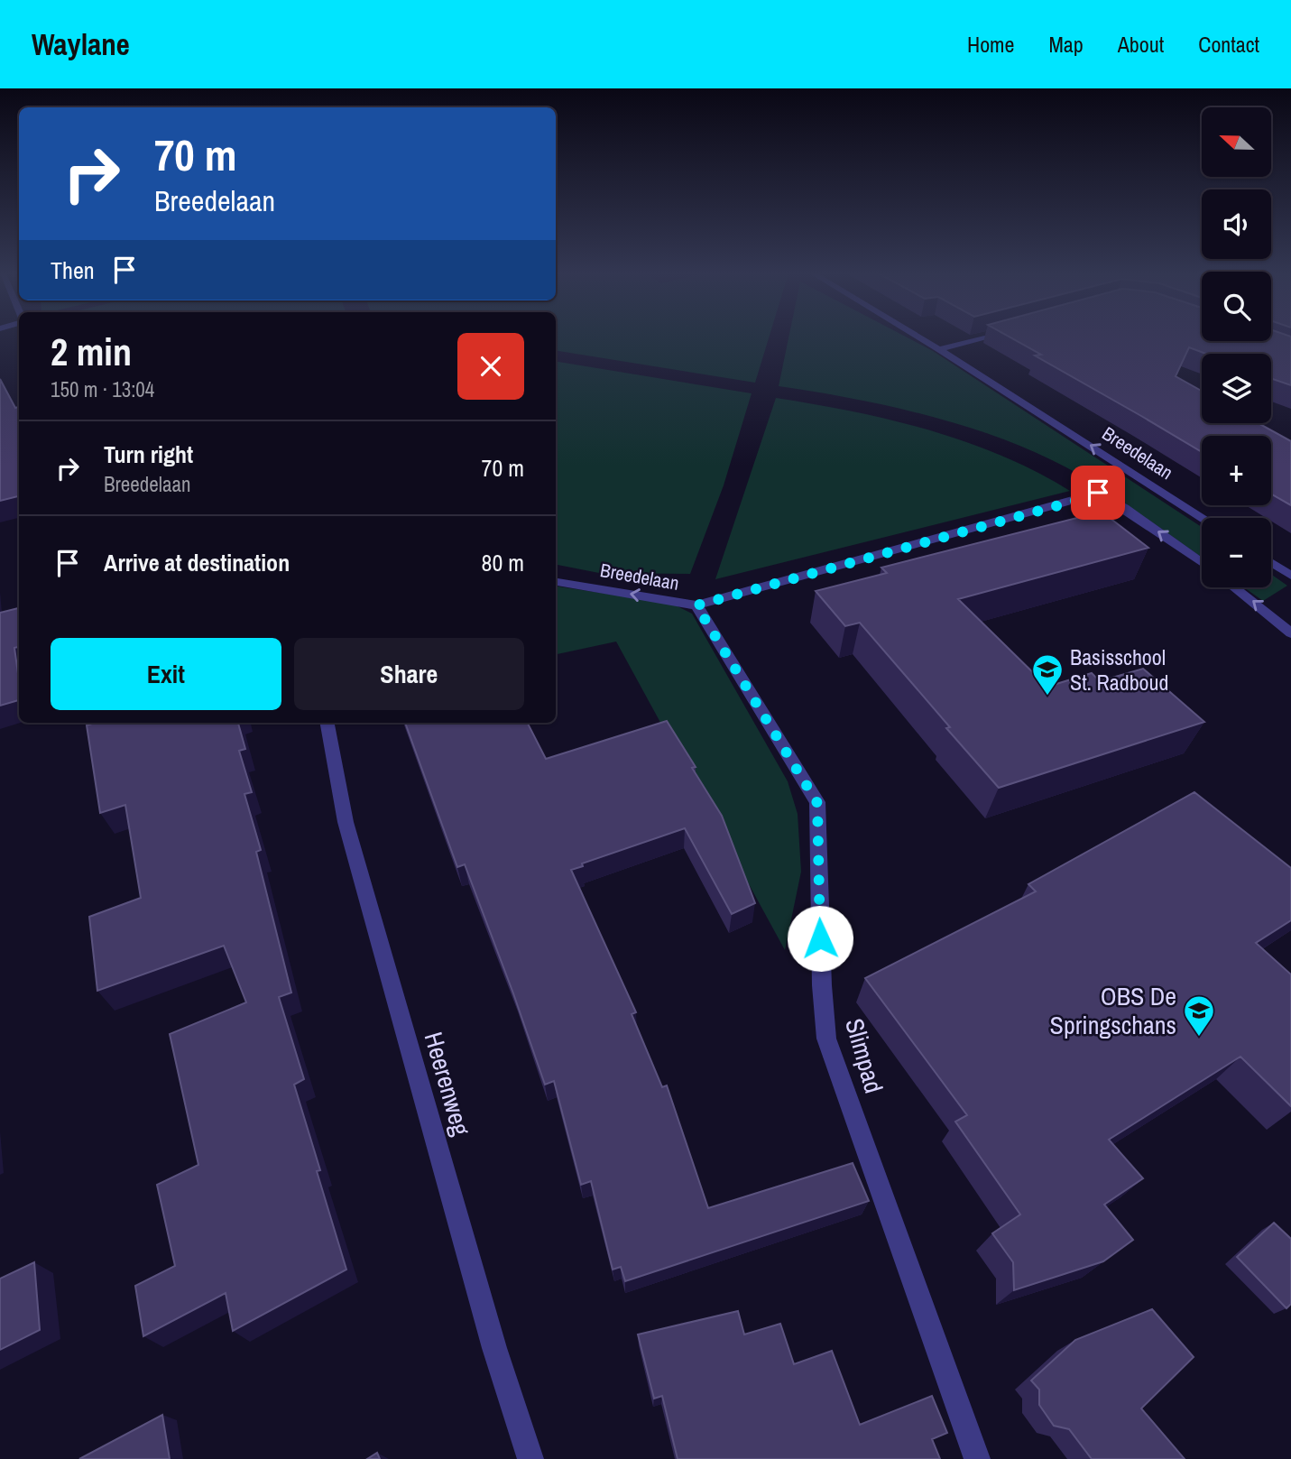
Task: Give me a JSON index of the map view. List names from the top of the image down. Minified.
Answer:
{"streets":{"street":["Breedelaan","Slimpad","Heerenweg"]},"crossings":[["Breedelaan","Slimpad"]],"one_way":["Breedelaan"],"places":{"school or university":["Basisschool St. Radboud","OBS De Springschans"]},"north":"left","page":{"header":"Waylane","nav":["Home","Map","About","Contact"],"map_buttons":["+","−"],"turn":["70 m","Breedelaan"],"then":"Then","heading":["2 min","150 m · 13:04"],"list":[{"name":"Turn right","note":"Breedelaan","value":"70 m"},{"name":"Arrive at destination","value":"80 m"}],"buttons":["Exit","Share"]}}
